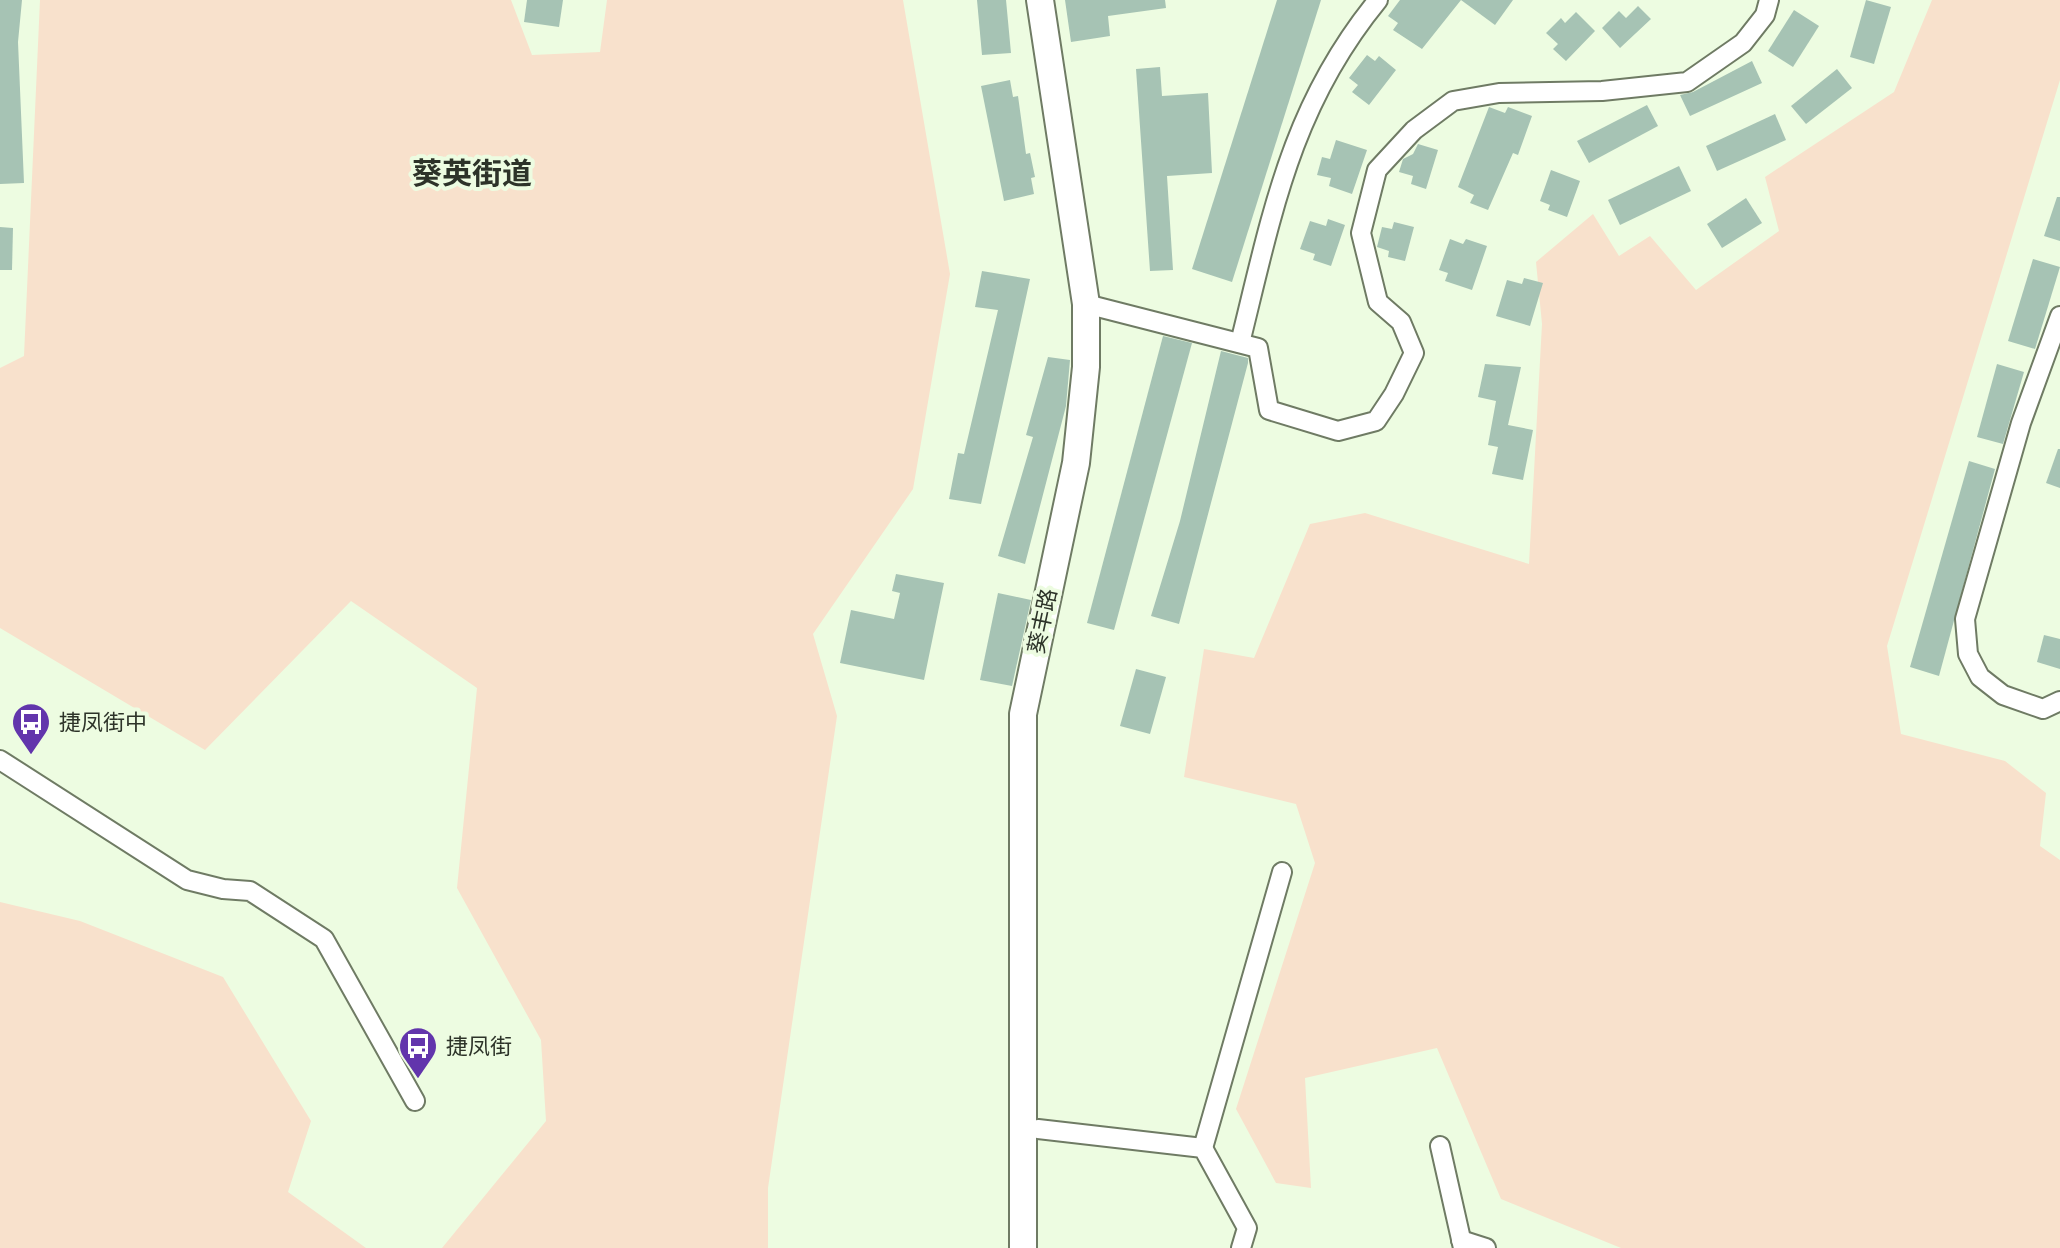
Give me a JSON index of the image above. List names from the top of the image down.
{
  "streets": {
    "main road": ["葵丰路"]
  },
  "districts": ["葵英街道"],
  "places": {
    "bus stop": ["捷凤街中", "捷凤街"]
  }
}
